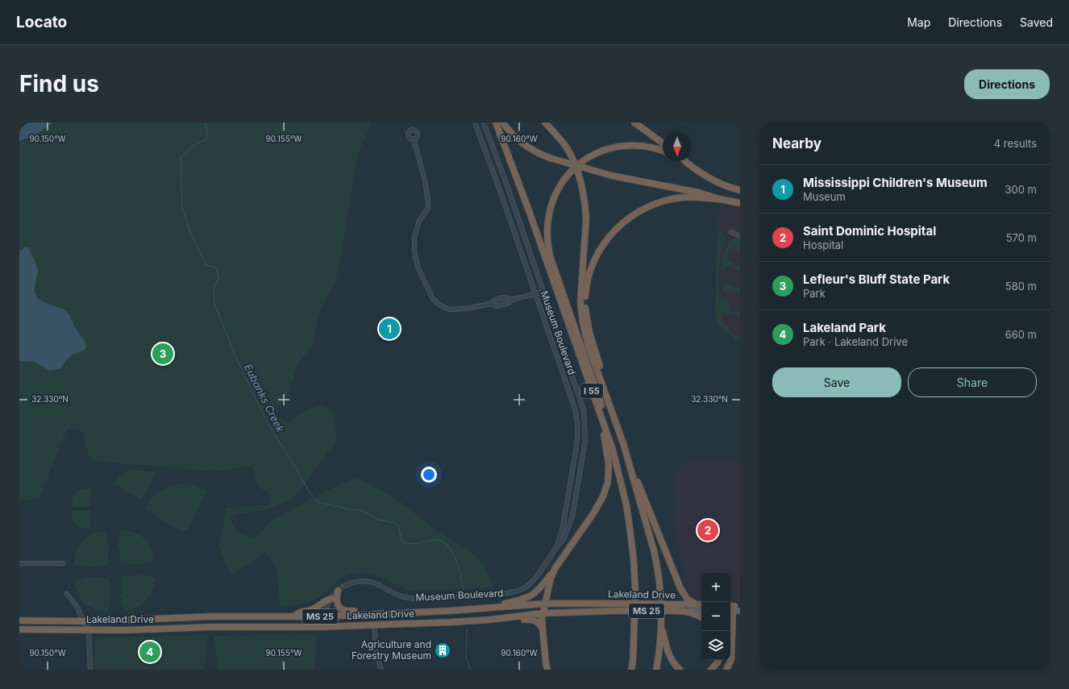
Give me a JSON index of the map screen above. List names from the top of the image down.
{
  "streets": {
    "highway": ["I 55", "Lakeland Drive", "MS 25"],
    "street": ["Museum Boulevard"]
  },
  "crossings": [
    ["Museum Boulevard", "Lakeland Drive"]
  ],
  "water": ["Eubanks Creek"],
  "places": {
    "building": ["Agriculture and Forestry Museum"]
  },
  "north": "bottom",
  "page": {
    "header": "Locato",
    "nav": ["Map", "Directions", "Saved"],
    "buttons": [
      "Directions",
      ["Save", "Share"]
    ],
    "title": "Find us",
    "heading": ["Nearby", "4 results"],
    "list": [
      {
        "mark": "1",
        "name": "Mississippi Children's Museum",
        "note": "Museum",
        "value": "300 m"
      },
      {
        "mark": "2",
        "name": "Saint Dominic Hospital",
        "note": "Hospital",
        "value": "570 m"
      },
      {
        "mark": "3",
        "name": "Lefleur's Bluff State Park",
        "note": "Park",
        "value": "580 m"
      },
      {
        "mark": "4",
        "name": "Lakeland Park",
        "note": "Park · Lakeland Drive",
        "value": "660 m"
      }
    ],
    "pins": [
      "1",
      "3",
      "2",
      "4"
    ],
    "map_buttons": ["+", "−"]
  },
  "coordinates": [
    "90.150°W",
    "90.155°W",
    "90.160°W",
    "32.330°N"
  ]
}
